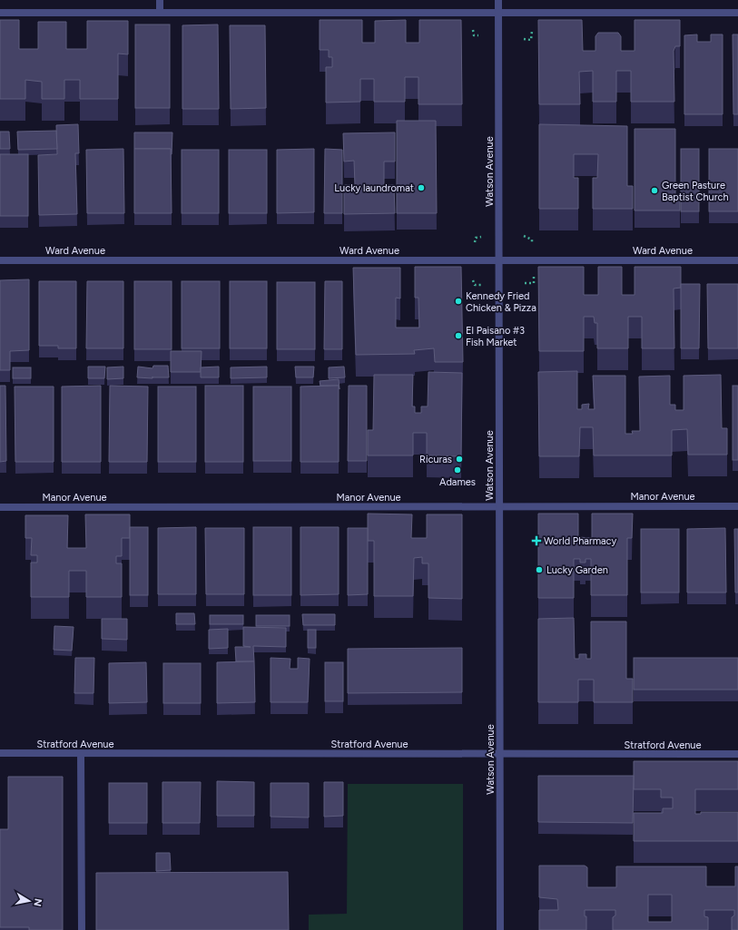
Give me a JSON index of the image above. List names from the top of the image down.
{
  "streets": {
    "street": [
      "Watson Avenue",
      "Ward Avenue",
      "Manor Avenue",
      "Stratford Avenue"
    ]
  },
  "crossings": [
    ["Watson Avenue", "Ward Avenue"],
    ["Watson Avenue", "Manor Avenue"],
    ["Watson Avenue", "Stratford Avenue"]
  ],
  "places": {
    "other": [
      "Lucky laundromat",
      "Green Pasture Baptist Church",
      "Kennedy Fried Chicken & Pizza",
      "El Paisano #3 Fish Market",
      "Ricuras",
      "Adames",
      "Lucky Garden"
    ],
    "health": ["World Pharmacy"]
  },
  "north": "right"
}
